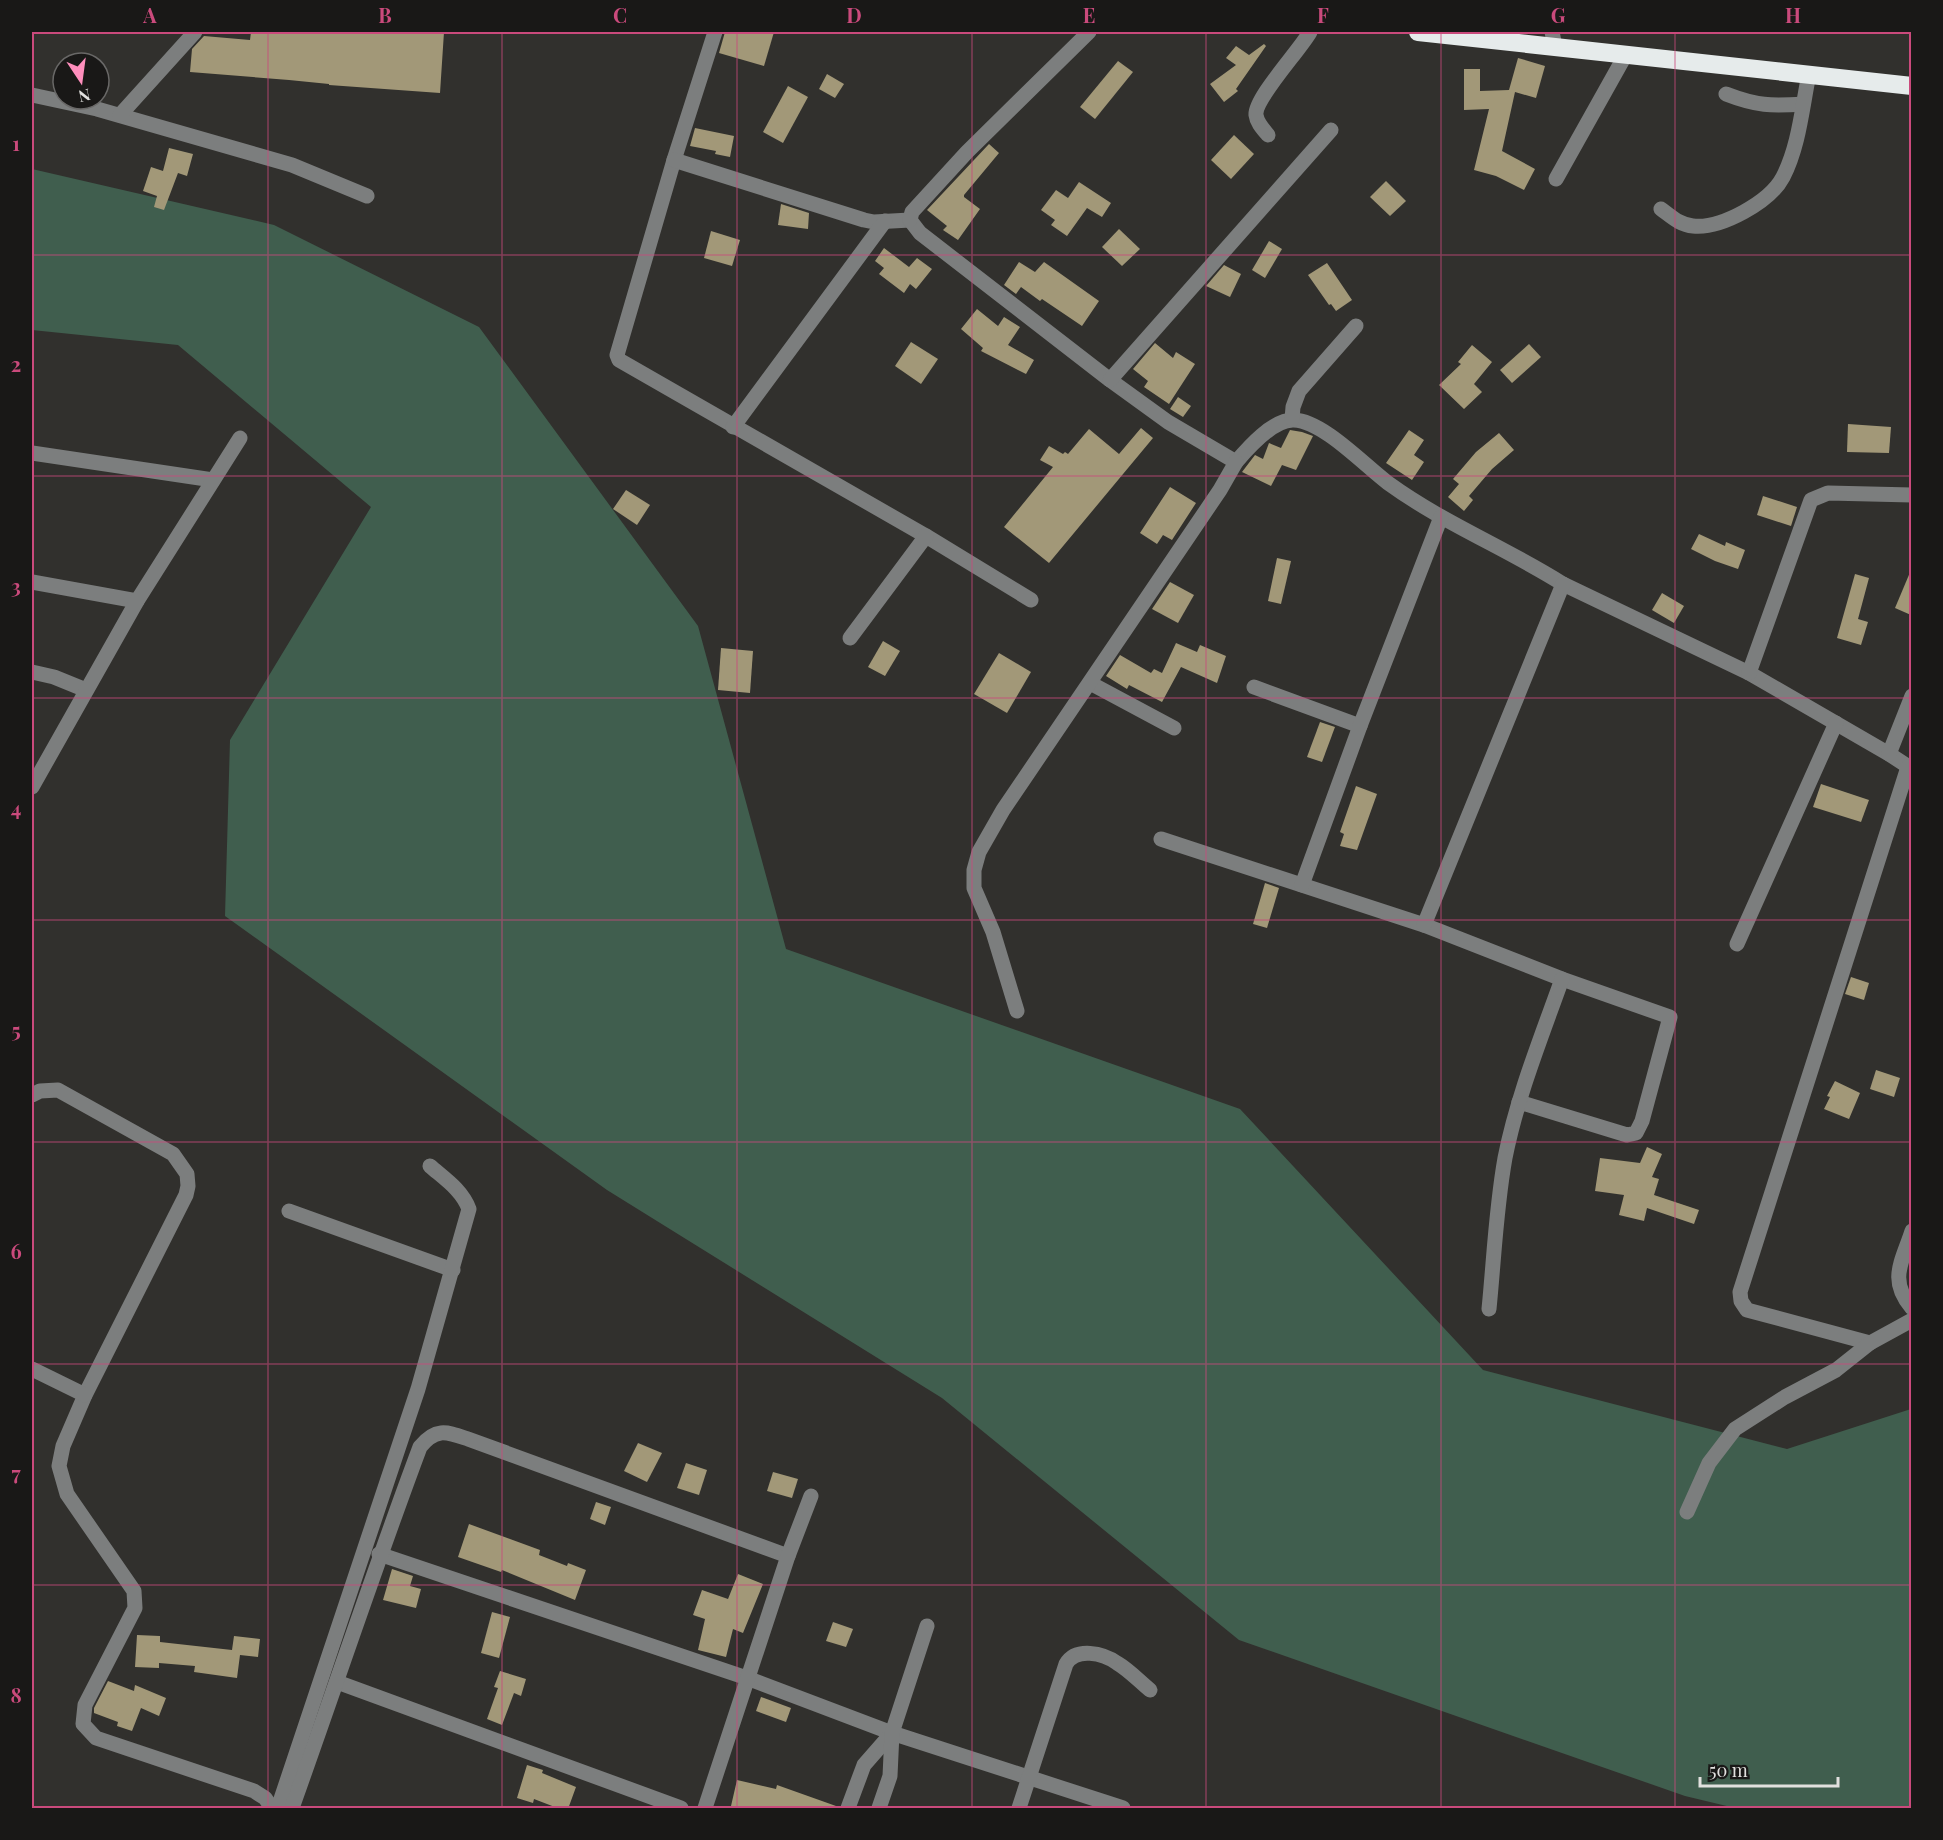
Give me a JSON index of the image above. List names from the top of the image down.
{
  "scale_bar": "50 m",
  "north": "bottom",
  "grid": {
    "columns": [
      "A",
      "B",
      "C",
      "D",
      "E",
      "F",
      "G",
      "H"
    ],
    "rows": [
      "1",
      "2",
      "3",
      "4",
      "5",
      "6",
      "7",
      "8"
    ]
  }
}
